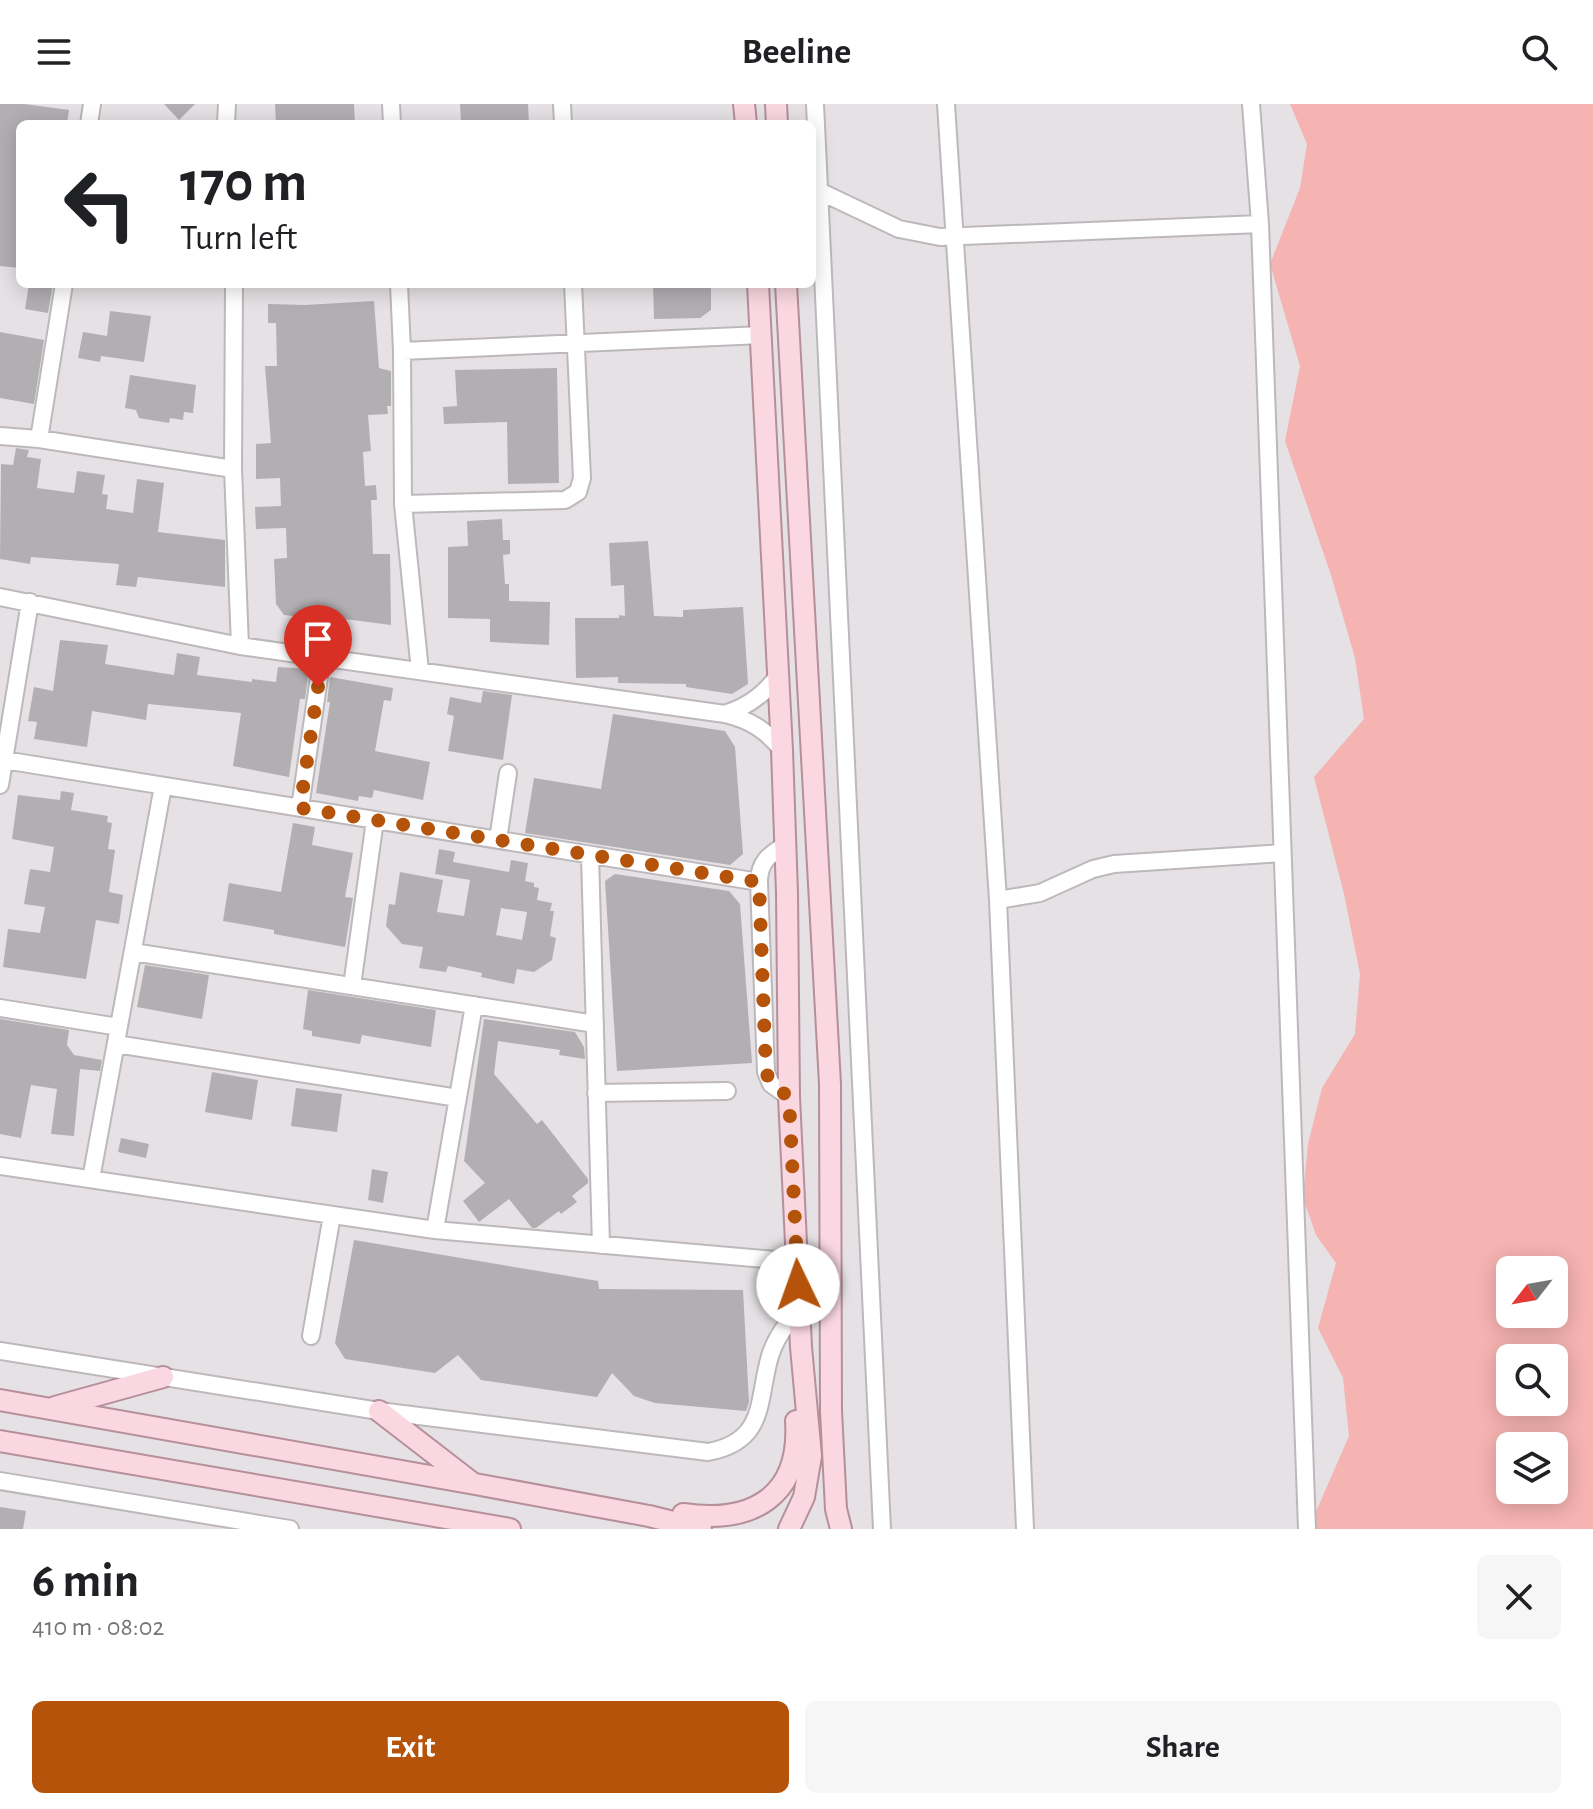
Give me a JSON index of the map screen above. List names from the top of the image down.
{
  "north": "bottom left",
  "page": {
    "header": "Beeline",
    "turn": ["170 m", "Turn left"],
    "heading": ["6 min", "410 m · 08:02"],
    "buttons": ["Exit", "Share"]
  }
}
